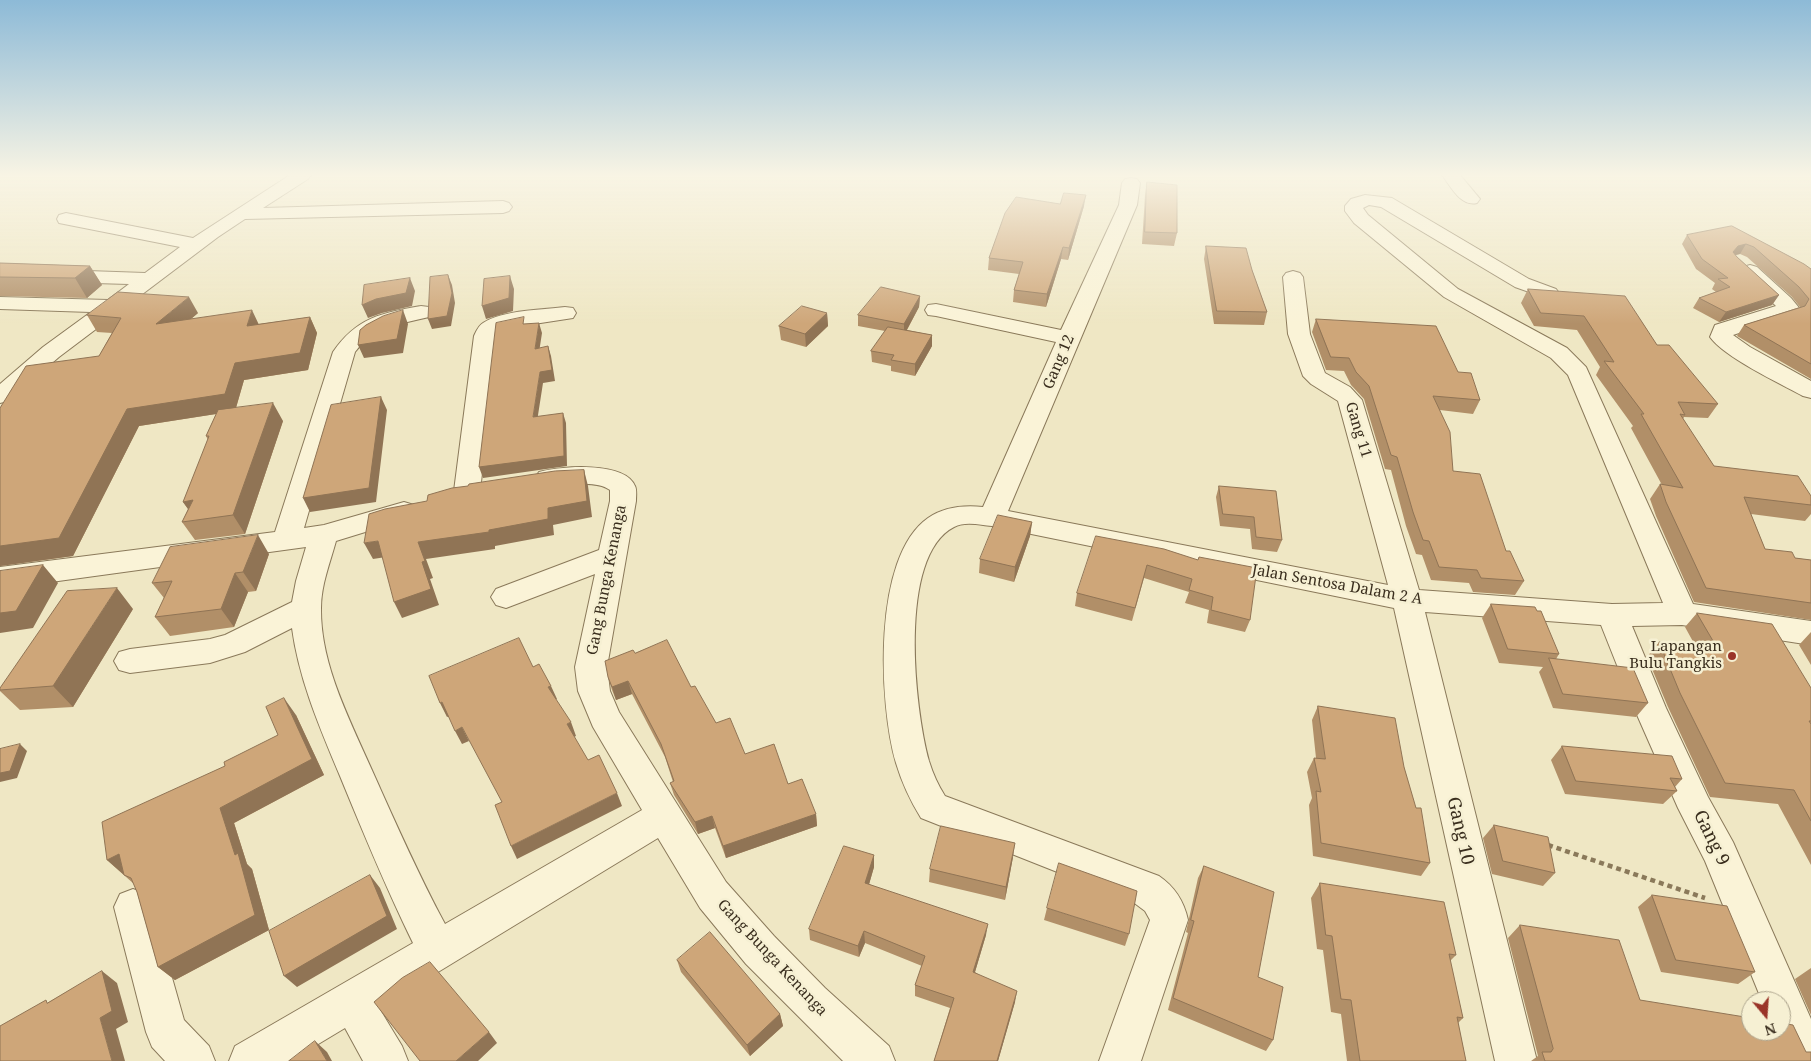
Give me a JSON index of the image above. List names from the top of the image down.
{
  "streets": {
    "street": [
      "Gang 12",
      "Gang 11",
      "Gang Bunga Kenanga",
      "Jalan Sentosa Dalam 2 A",
      "Gang 10",
      "Gang 9"
    ]
  },
  "crossings": [
    ["Gang 12", "Jalan Sentosa Dalam 2 A"],
    ["Gang 11", "Jalan Sentosa Dalam 2 A"],
    ["Gang 11", "Gang 10"],
    ["Jalan Sentosa Dalam 2 A", "Gang 10"],
    ["Jalan Sentosa Dalam 2 A", "Gang 9"]
  ],
  "places": ["Lapangan Bulu Tangkis"],
  "north": "bottom"
}
